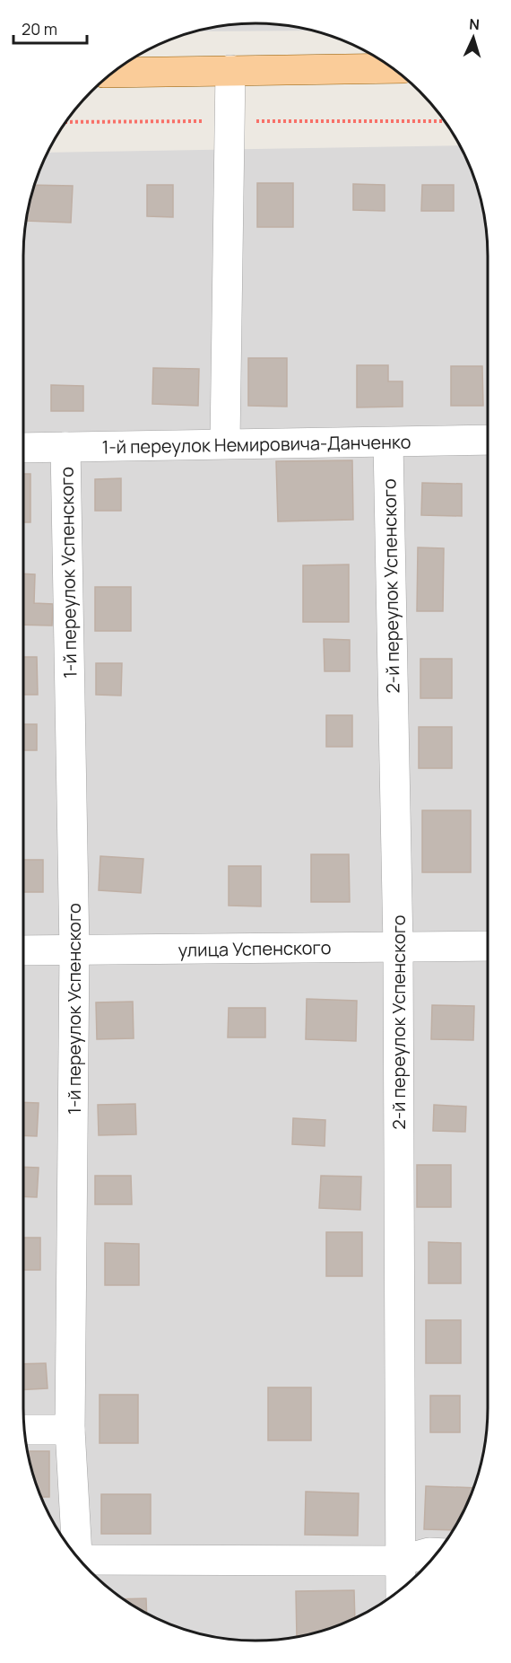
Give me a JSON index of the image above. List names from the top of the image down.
{
  "streets": {
    "street": [
      "1-й переулок Немировича-Данченко",
      "1-й переулок Успенского",
      "2-й переулок Успенского",
      "улица Успенского"
    ]
  },
  "crossings": [
    ["1-й переулок Немировича-Данченко", "1-й переулок Успенского"],
    ["1-й переулок Немировича-Данченко", "2-й переулок Успенского"],
    ["1-й переулок Успенского", "улица Успенского"],
    ["2-й переулок Успенского", "улица Успенского"]
  ],
  "scale_bar": "20 m",
  "north": "top"
}
